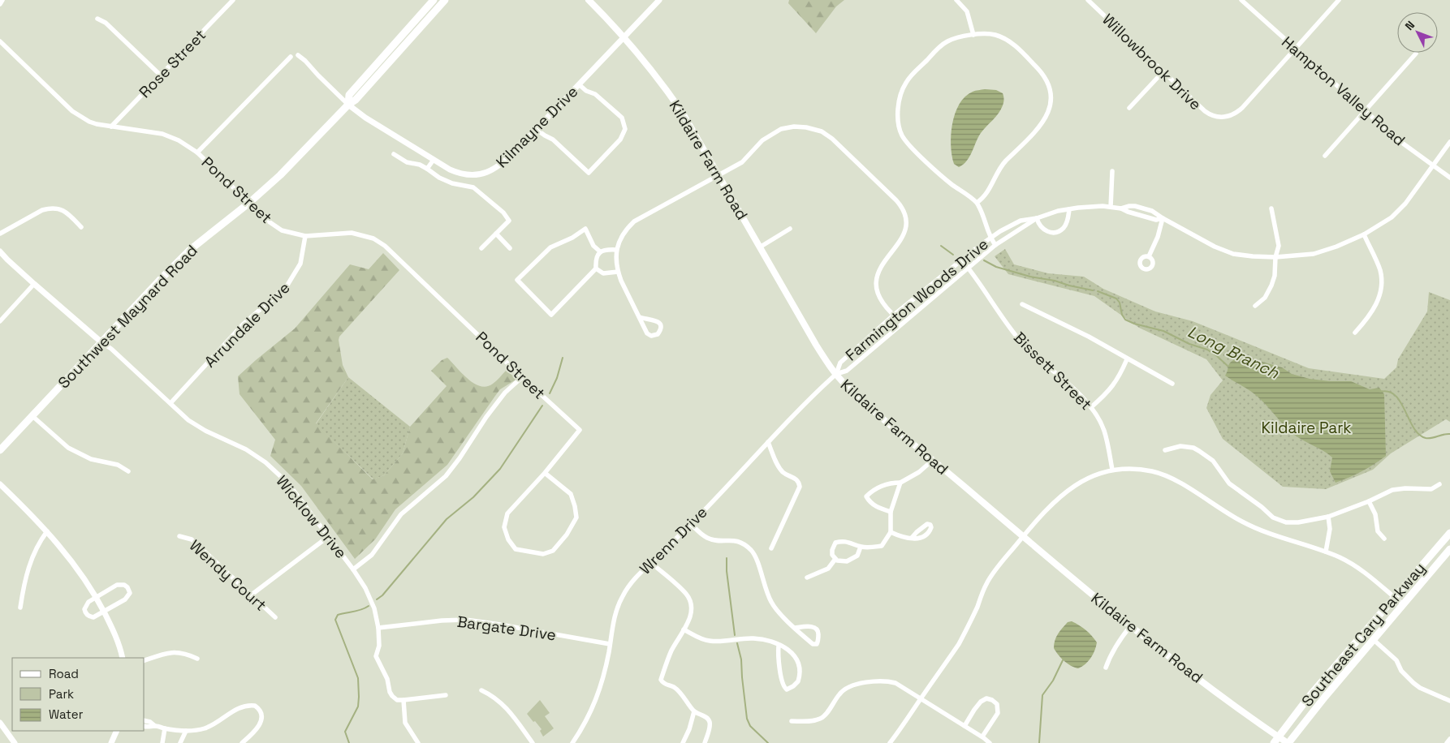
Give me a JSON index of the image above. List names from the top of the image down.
{
  "streets": {
    "main road": ["Kildaire Farm Road", "Southwest Maynard Road", "Southeast Cary Parkway"],
    "street": [
      "Willowbrook Drive",
      "Rose Street",
      "Hampton Valley Road",
      "Kilmayne Drive",
      "Pond Street",
      "Farmington Woods Drive",
      "Arrundale Drive",
      "Bissett Street",
      "Wicklow Drive",
      "Wrenn Drive",
      "Wendy Court",
      "Bargate Drive"
    ]
  },
  "crossings": [
    ["Willowbrook Drive", "Hampton Valley Road"],
    ["Rose Street", "Pond Street"],
    ["Hampton Valley Road", "Farmington Woods Drive"],
    ["Kilmayne Drive", "Kildaire Farm Road"],
    ["Kilmayne Drive", "Southwest Maynard Road"],
    ["Kildaire Farm Road", "Farmington Woods Drive"],
    ["Kildaire Farm Road", "Wrenn Drive"],
    ["Kildaire Farm Road", "Southeast Cary Parkway"],
    ["Pond Street", "Southwest Maynard Road"],
    ["Pond Street", "Arrundale Drive"],
    ["Farmington Woods Drive", "Bissett Street"],
    ["Farmington Woods Drive", "Wrenn Drive"],
    ["Southwest Maynard Road", "Wicklow Drive"],
    ["Arrundale Drive", "Wicklow Drive"],
    ["Wicklow Drive", "Bargate Drive"],
    ["Wrenn Drive", "Bargate Drive"]
  ],
  "water": ["Long Branch"],
  "parks": ["Kildaire Park"],
  "legend": ["Road", "Park", "Water"],
  "north": "top left"
}
